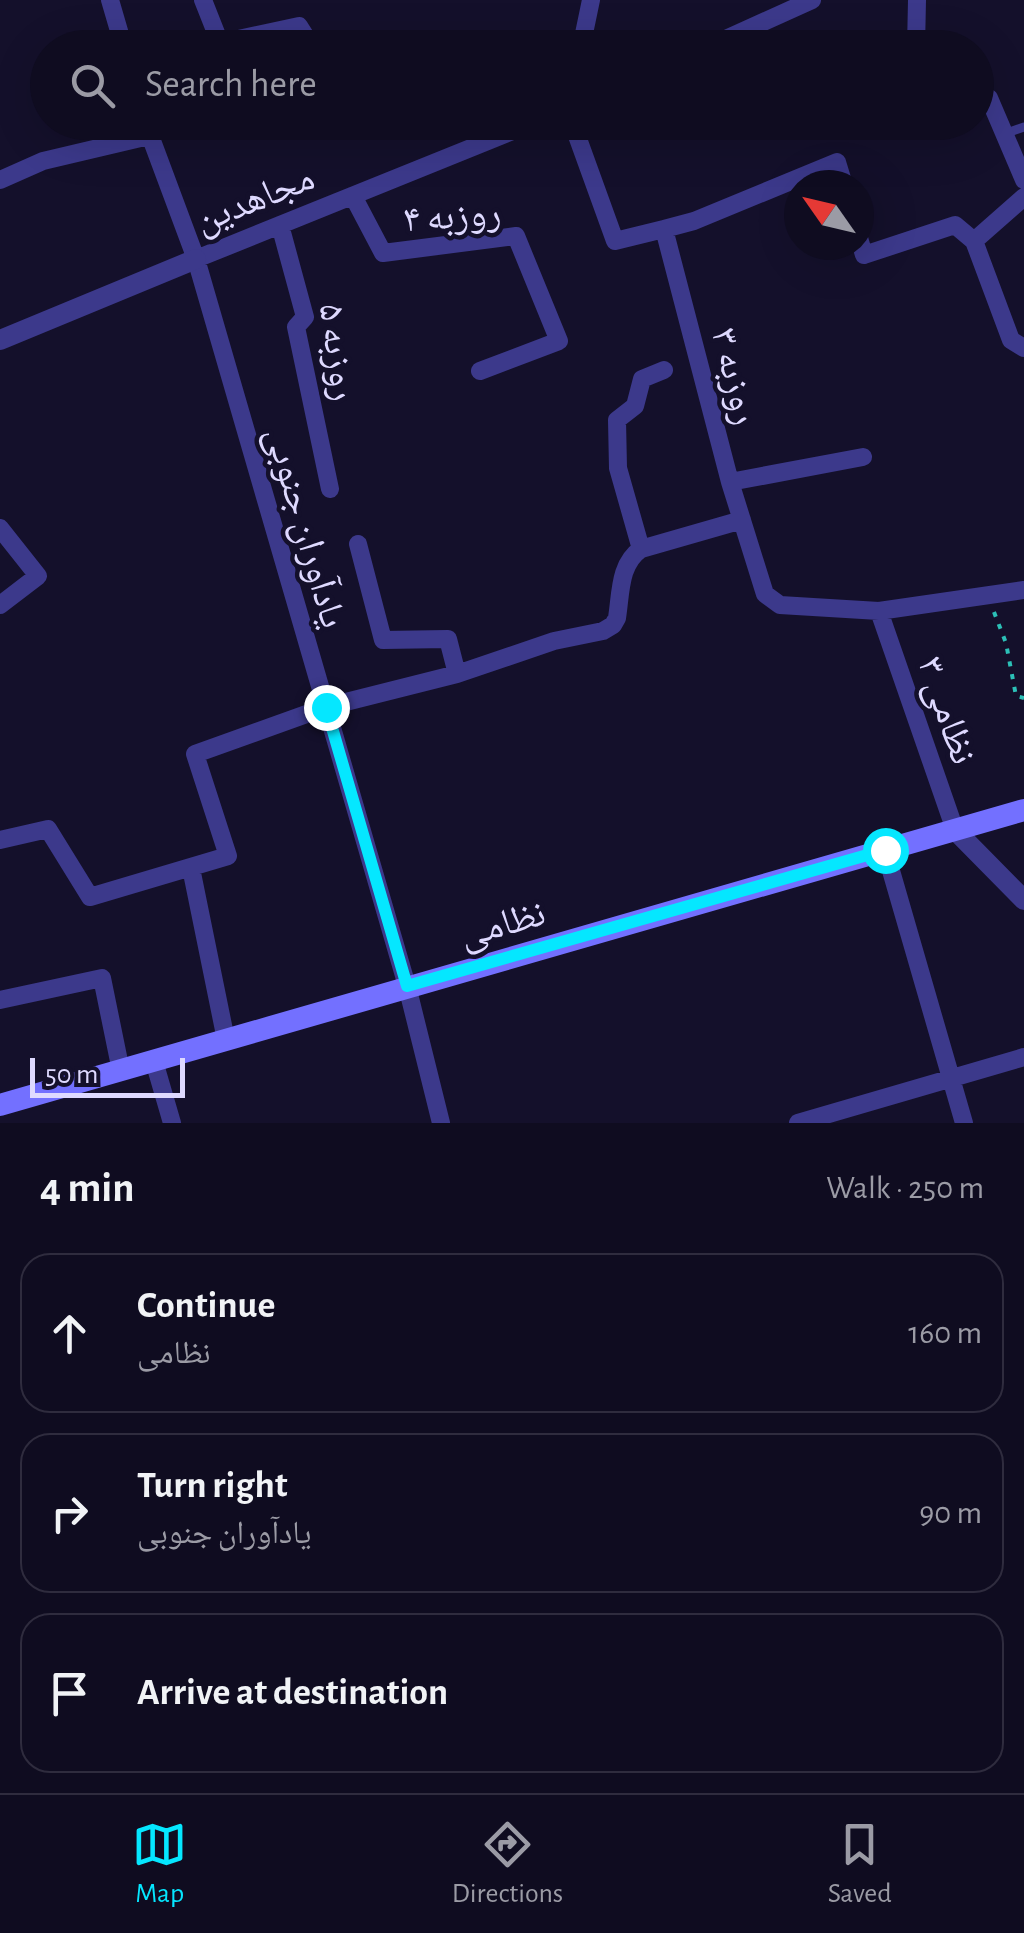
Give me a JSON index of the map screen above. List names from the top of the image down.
{
  "streets": {
    "main road": ["نظامی"],
    "street": [
      "مجاهدین",
      "روزبه ۴",
      "روزبه ۵",
      "روزبه ۳",
      "یادآوران جنوبی",
      "۳ نظامی"
    ]
  },
  "crossings": [
    ["مجاهدین", "روزبه ۴"],
    ["مجاهدین", "روزبه ۵"],
    ["مجاهدین", "یادآوران جنوبی"],
    ["روزبه ۳", "۳ نظامی"],
    ["یادآوران جنوبی", "نظامی"],
    ["۳ نظامی", "نظامی"]
  ],
  "scale_bar": "50 m",
  "north": "top left",
  "page": {
    "search": "Search here",
    "scale": "50 m",
    "heading": ["4 min", "Walk · 250 m"],
    "list": [
      ["Continue", "نظامی", "160 m"],
      ["Turn right", "یادآوران جنوبی", "90 m"],
      "Arrive at destination"
    ],
    "nav": ["Map", "Directions", "Saved"]
  }
}
